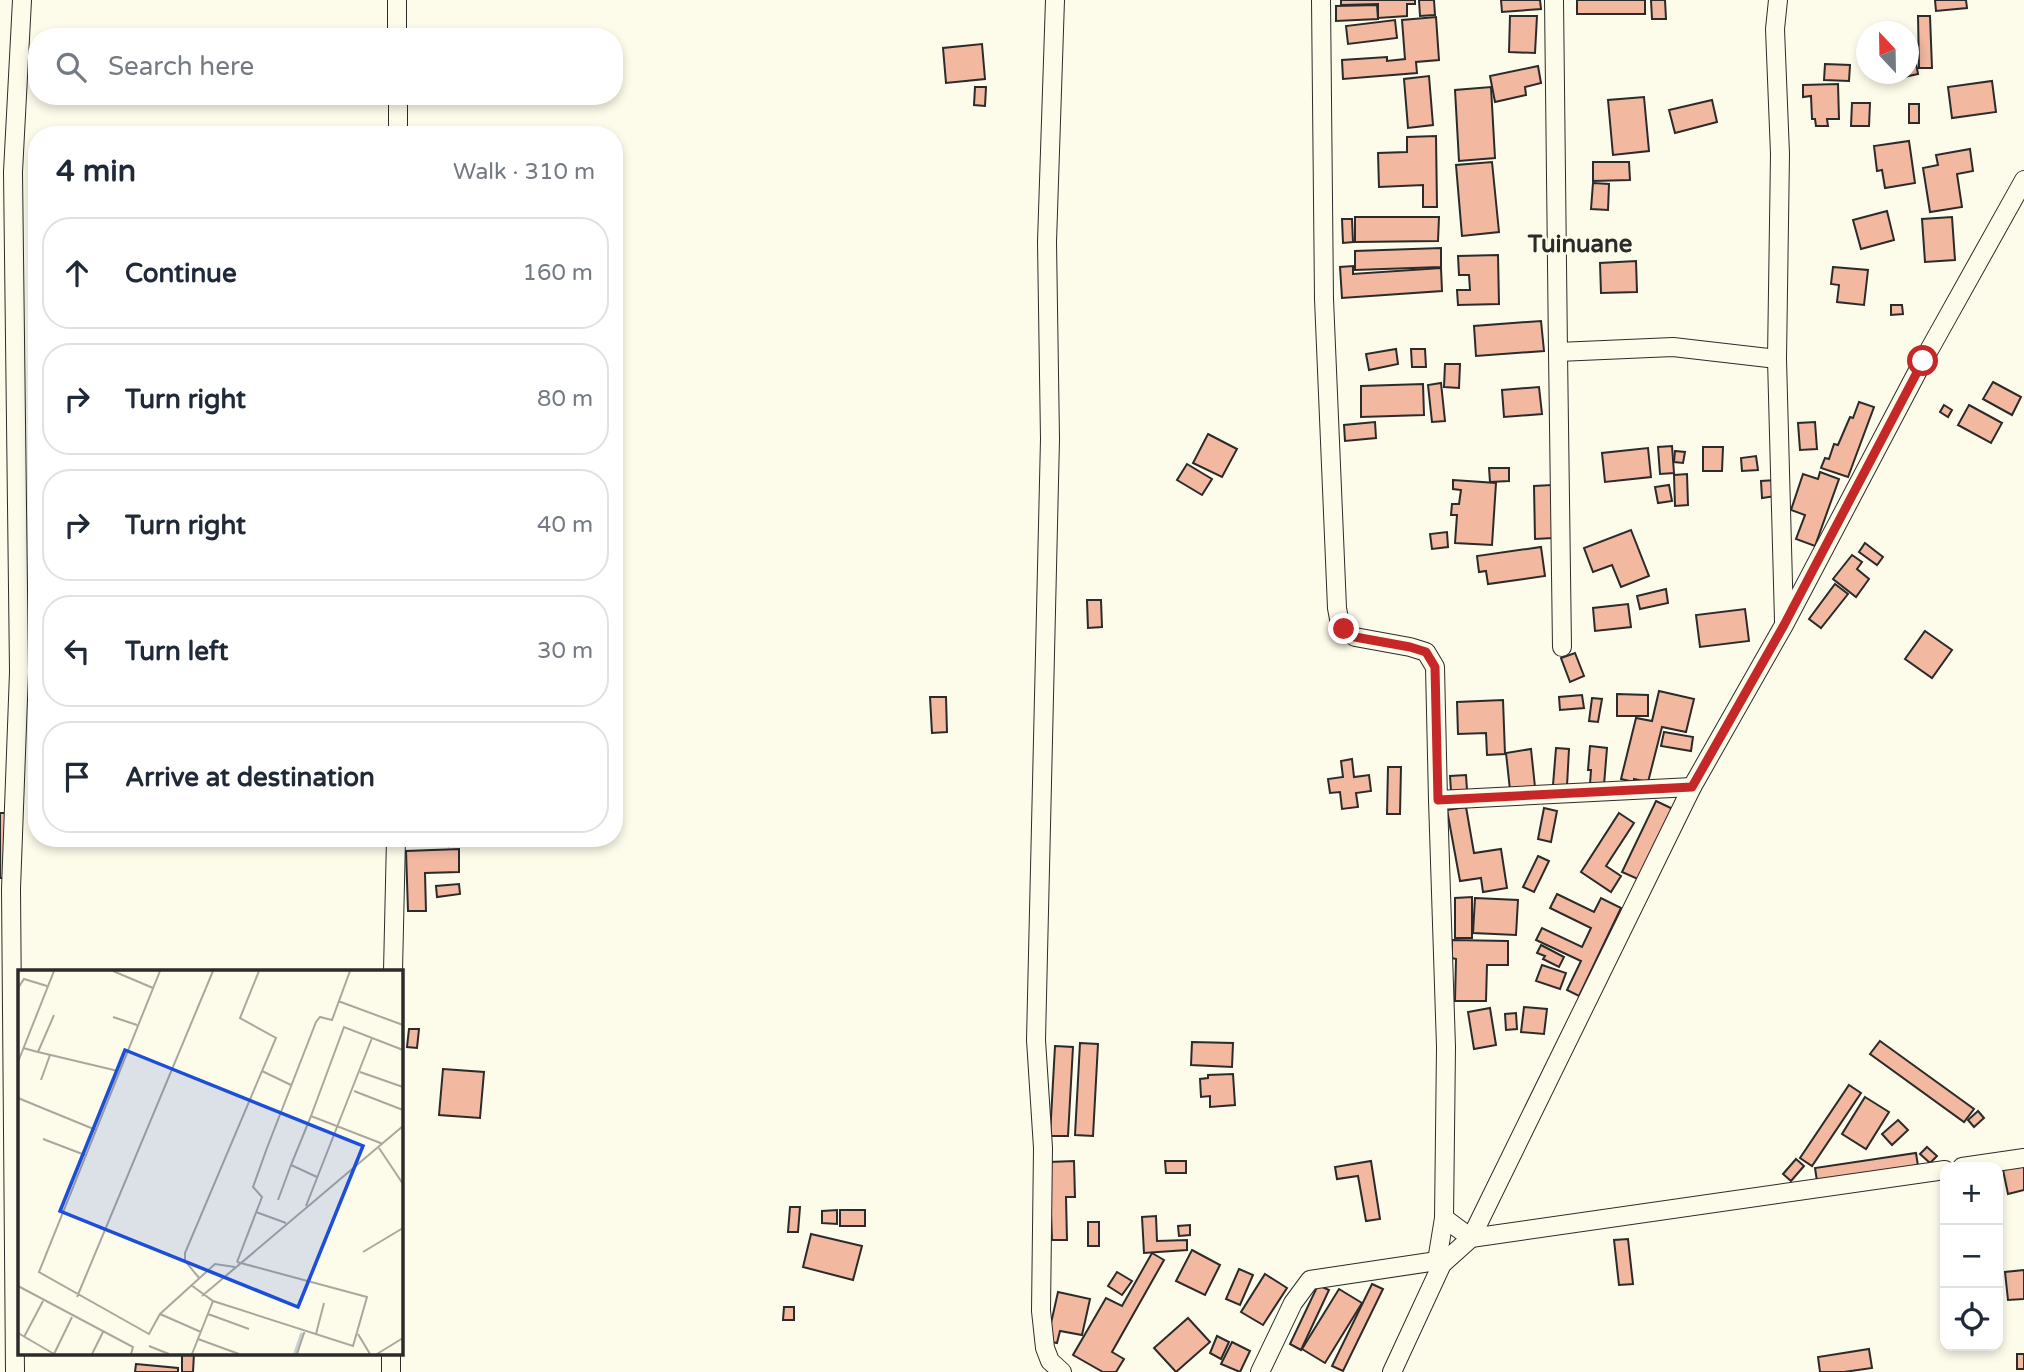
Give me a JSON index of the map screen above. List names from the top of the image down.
{
  "districts": ["Tuinuane"],
  "north": "top",
  "page": {
    "search": "Search here",
    "heading": ["4 min", "Walk · 310 m"],
    "list": [
      ["Continue", "160 m"],
      ["Turn right", "80 m"],
      ["Turn right", "40 m"],
      ["Turn left", "30 m"],
      "Arrive at destination"
    ],
    "map_buttons": ["+", "−"]
  }
}
